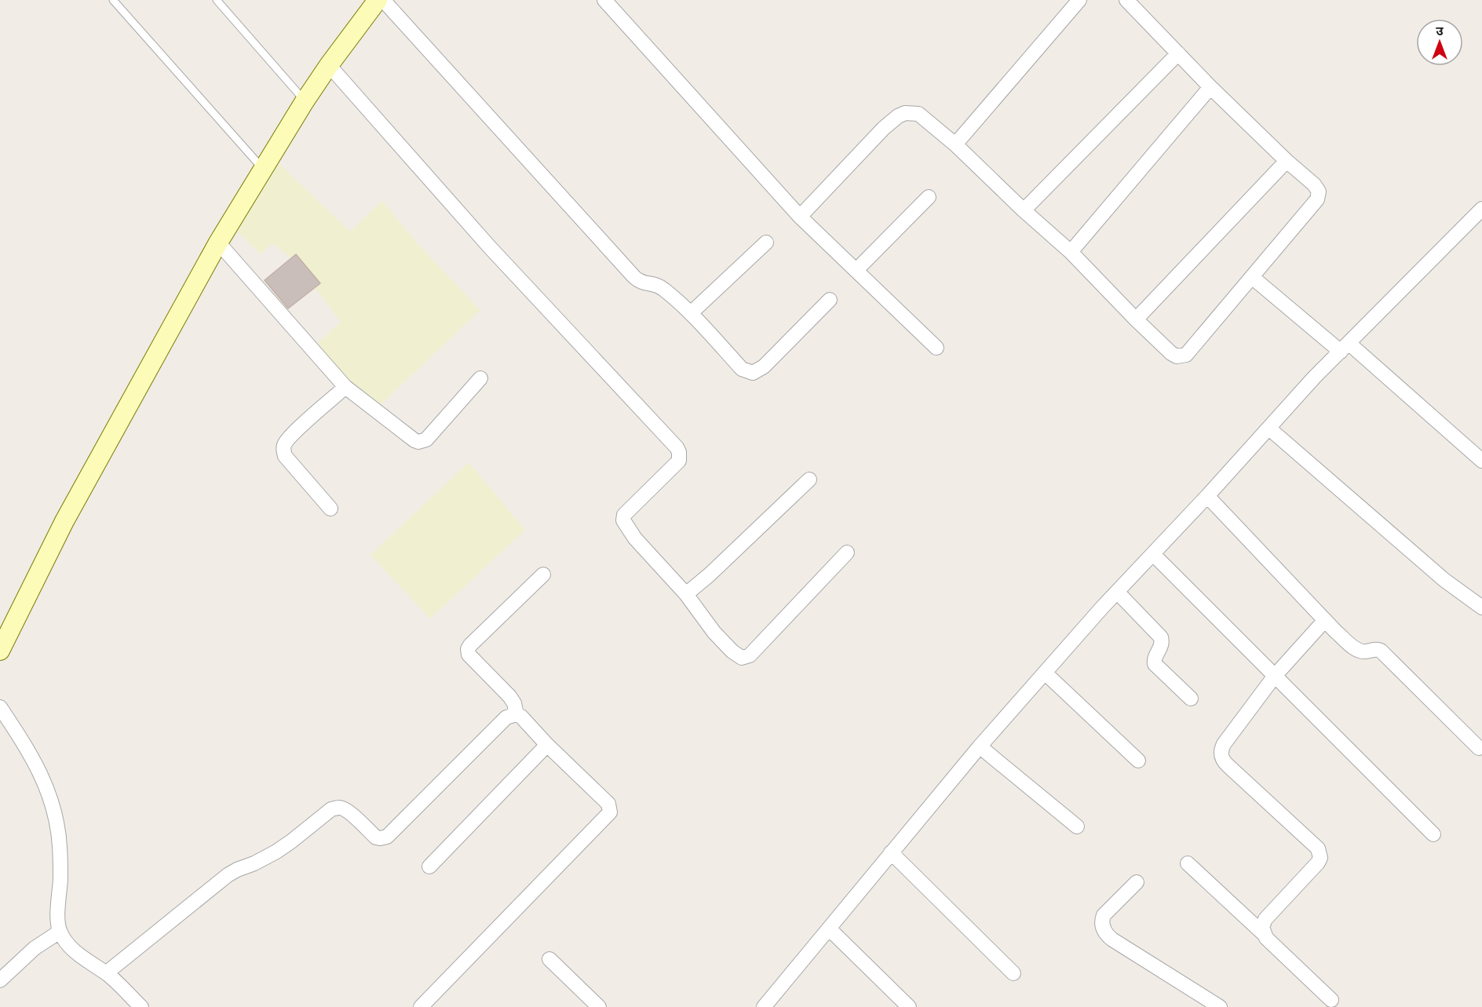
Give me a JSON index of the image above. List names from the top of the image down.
{
  "north": "top"
}
